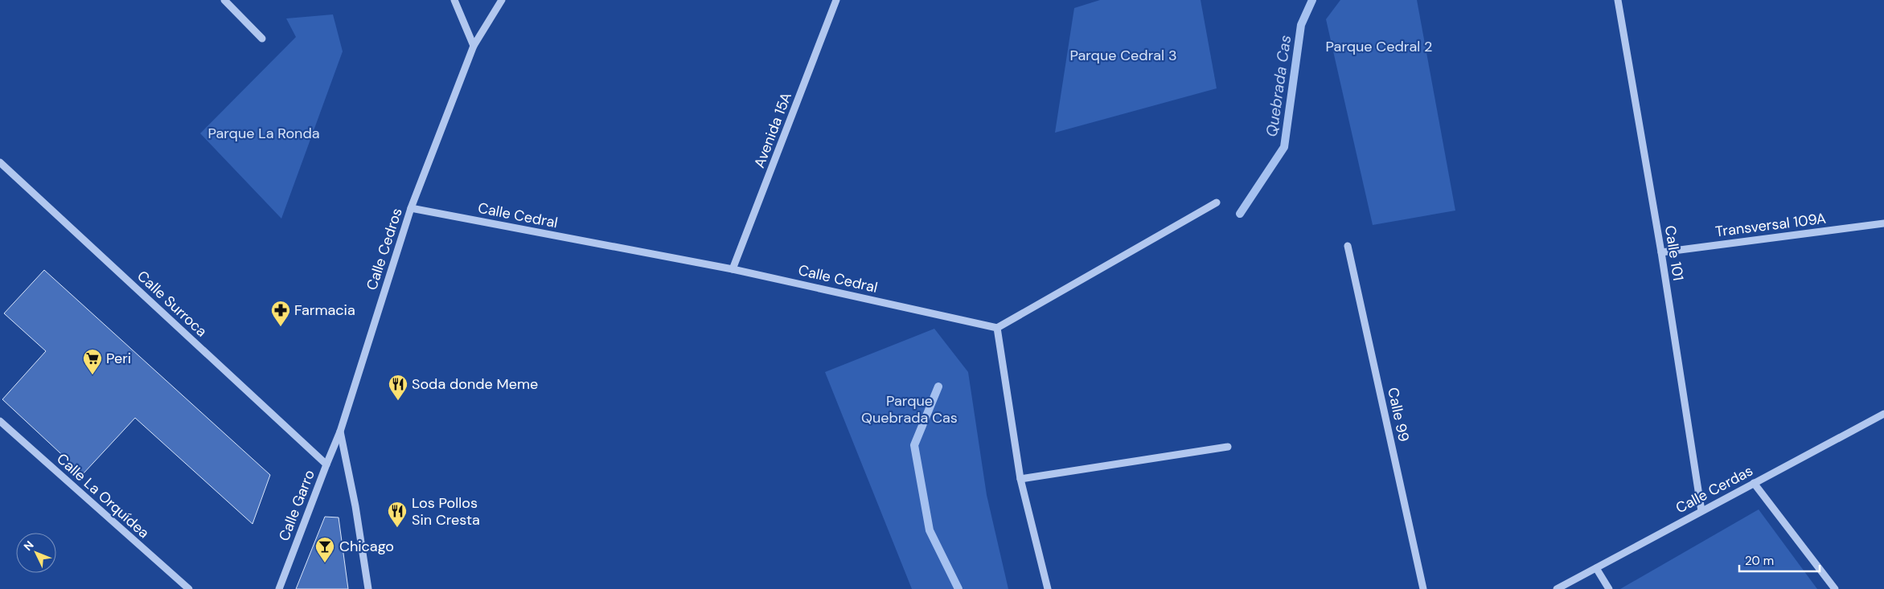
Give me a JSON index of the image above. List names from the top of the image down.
{
  "streets": {
    "street": [
      "Avenida 15A",
      "Calle Cedral",
      "Transversal 109A",
      "Calle Cedros",
      "Calle 101",
      "Calle Surroca",
      "Calle 99",
      "Calle Cerdas",
      "Calle La Orquídea",
      "Calle Garro"
    ]
  },
  "crossings": [
    ["Avenida 15A", "Calle Cedral"],
    ["Calle Cedral", "Calle Cedros"],
    ["Transversal 109A", "Calle 101"],
    ["Calle Cedros", "Calle Garro"],
    ["Calle 101", "Calle Cerdas"],
    ["Calle Surroca", "Calle Garro"]
  ],
  "water": ["Quebrada Cas"],
  "parks": [
    "Parque Cedral 2",
    "Parque Cedral 3",
    "Parque La Ronda",
    "Parque Quebrada Cas"
  ],
  "places": {
    "pharmacy": ["Farmacia"],
    "supermarket": ["Peri"],
    "restaurant": ["Soda donde Meme", "Los Pollos Sin Cresta"],
    "bar": ["Chicago"]
  },
  "scale_bar": "20 m",
  "north": "top left"
}
